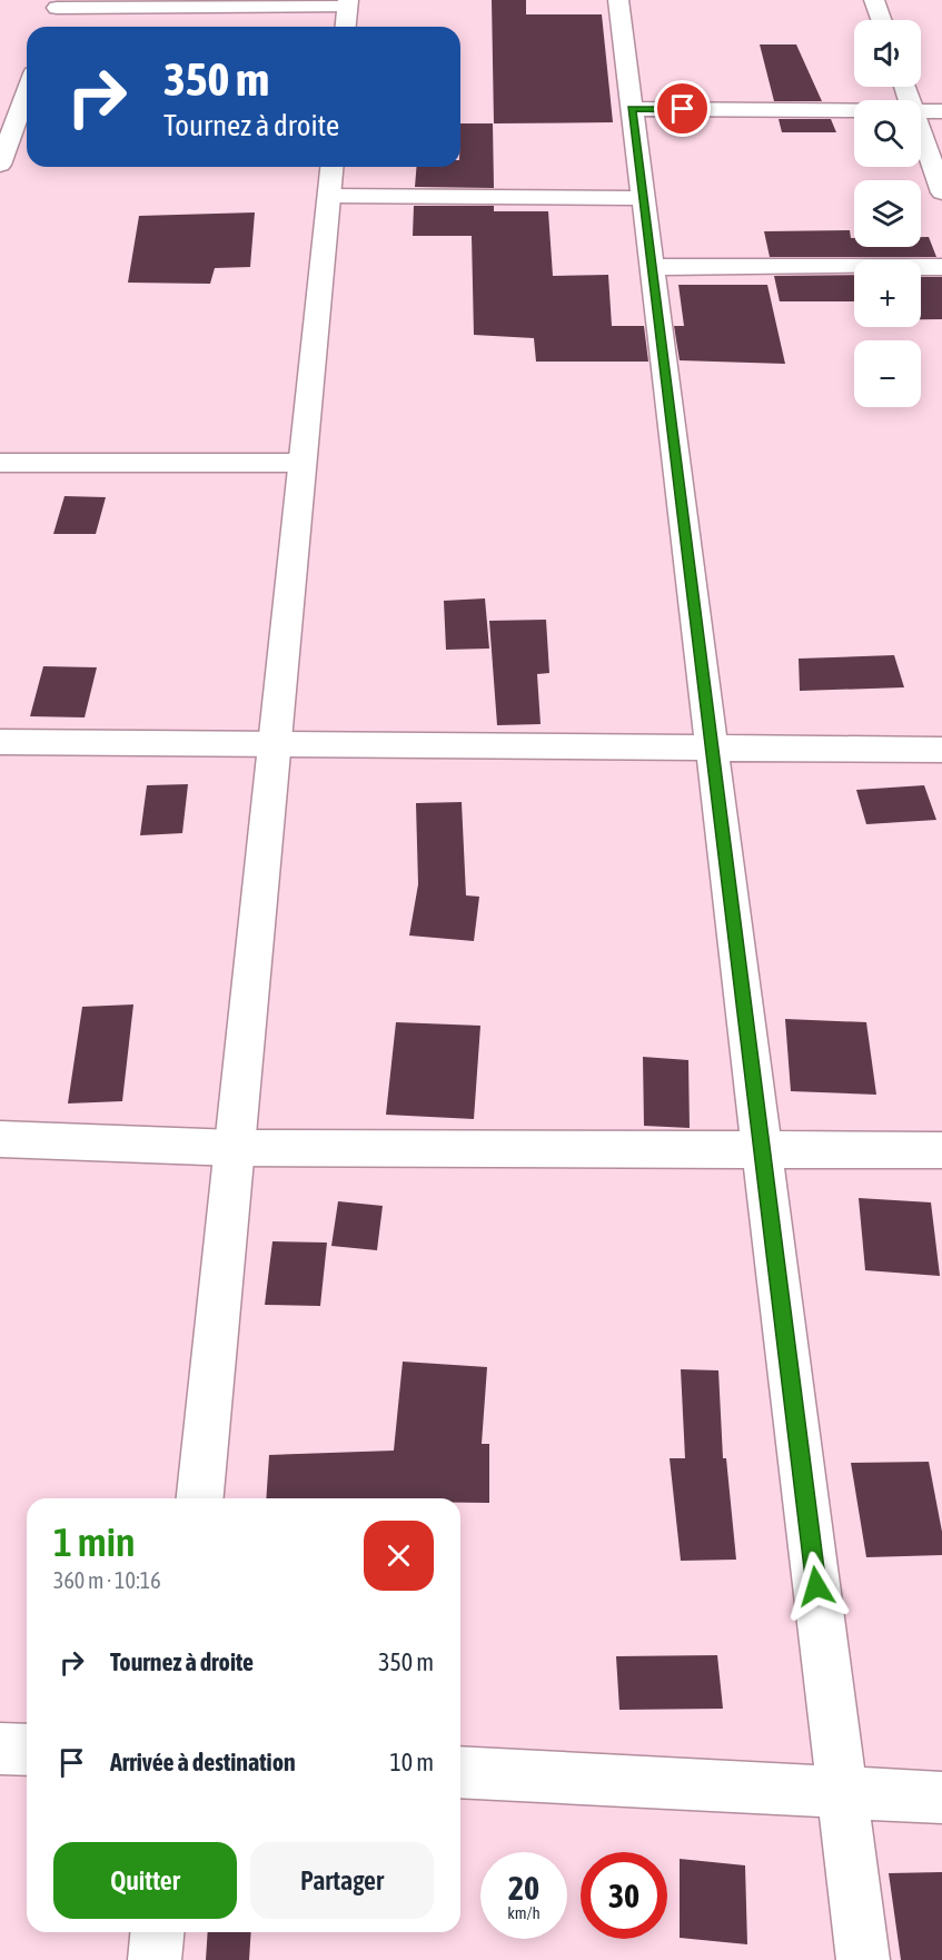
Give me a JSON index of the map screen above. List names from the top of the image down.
{
  "page": {
    "map_buttons": ["+", "−"],
    "turn": ["350 m", "Tournez à droite"],
    "heading": ["1 min", "360 m · 10:16"],
    "list": [
      {
        "name": "Tournez à droite",
        "value": "350 m"
      },
      {
        "name": "Arrivée à destination",
        "value": "10 m"
      }
    ],
    "buttons": ["Quitter", "Partager"],
    "speed": "20 km/h",
    "limit": "30"
  }
}
